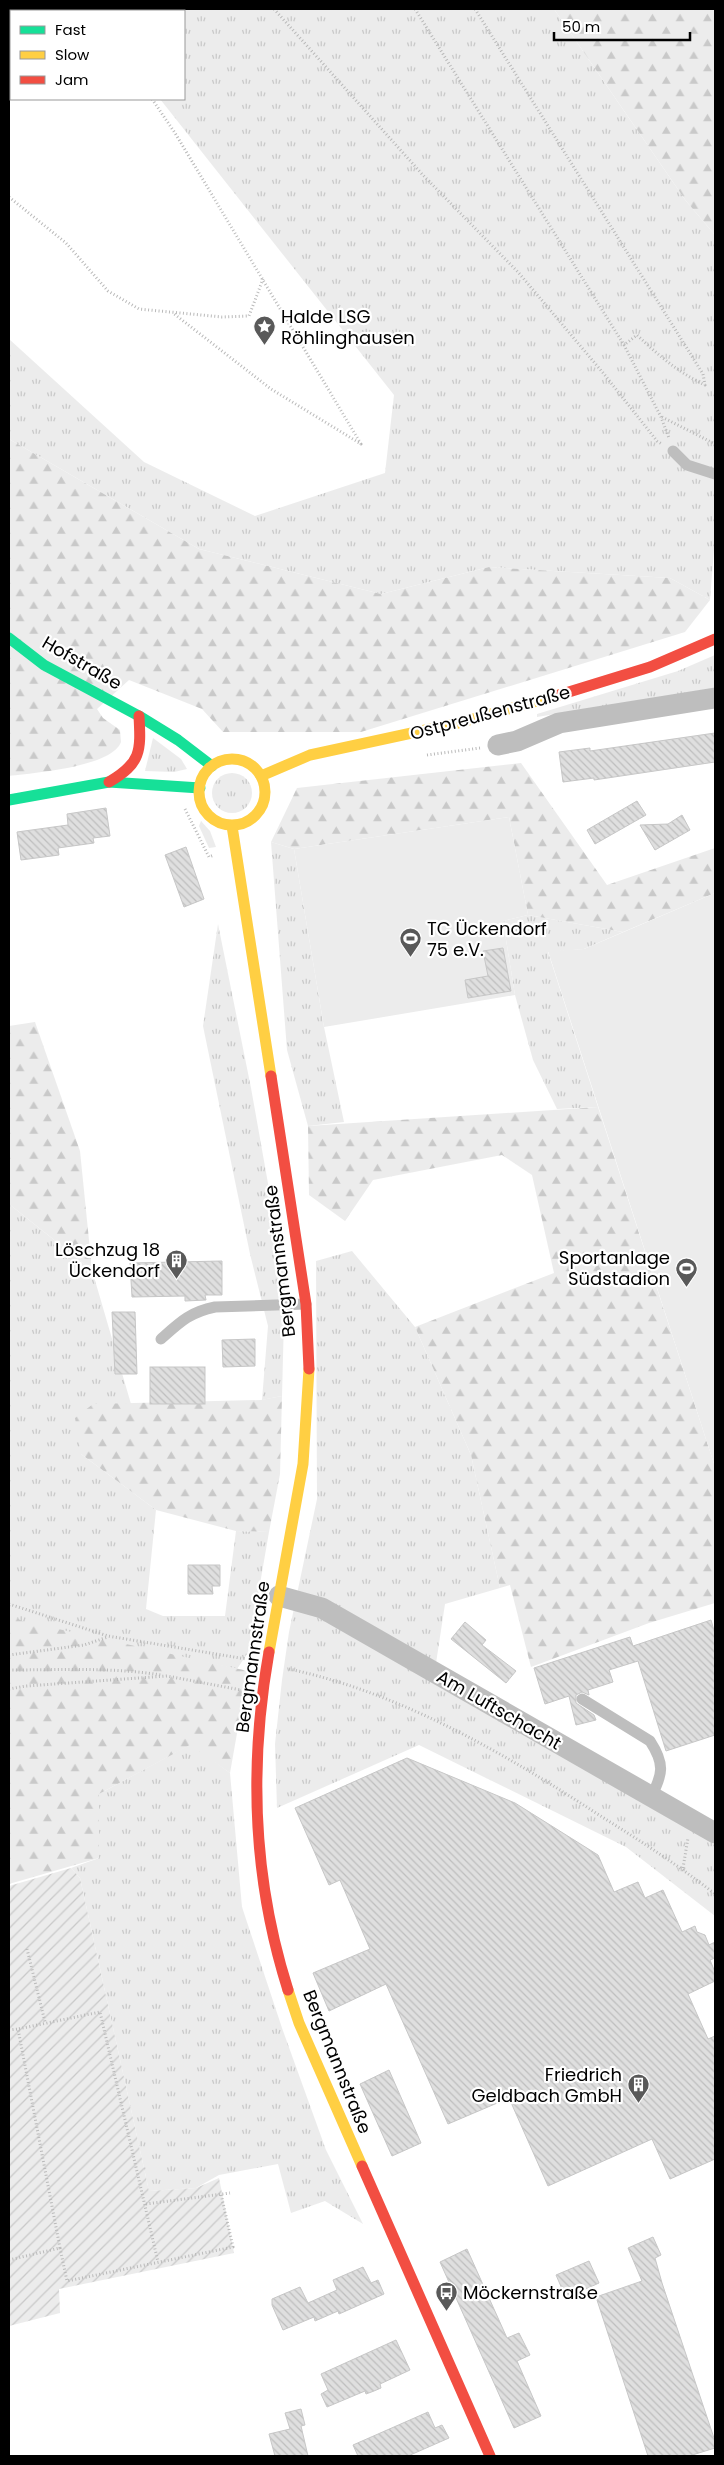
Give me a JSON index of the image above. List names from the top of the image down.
{
  "streets": {
    "street": [
      "Hofstraße",
      "Ostpreußenstraße",
      "Bergmannstraße",
      "Am Luftschacht"
    ]
  },
  "crossings": [
    ["Hofstraße", "Ostpreußenstraße"],
    ["Hofstraße", "Bergmannstraße"],
    ["Ostpreußenstraße", "Bergmannstraße"],
    ["Bergmannstraße", "Am Luftschacht"]
  ],
  "places": {
    "place": ["Halde LSG Röhlinghausen"],
    "sports": ["TC Ückendorf 75 e.V.", "Sportanlage Südstadion"],
    "building": ["Löschzug 18 Ückendorf", "Friedrich Geldbach GmbH"],
    "bus stop": ["Möckernstraße"]
  },
  "legend": ["Fast", "Slow", "Jam"],
  "scale_bar": "50 m"
}
